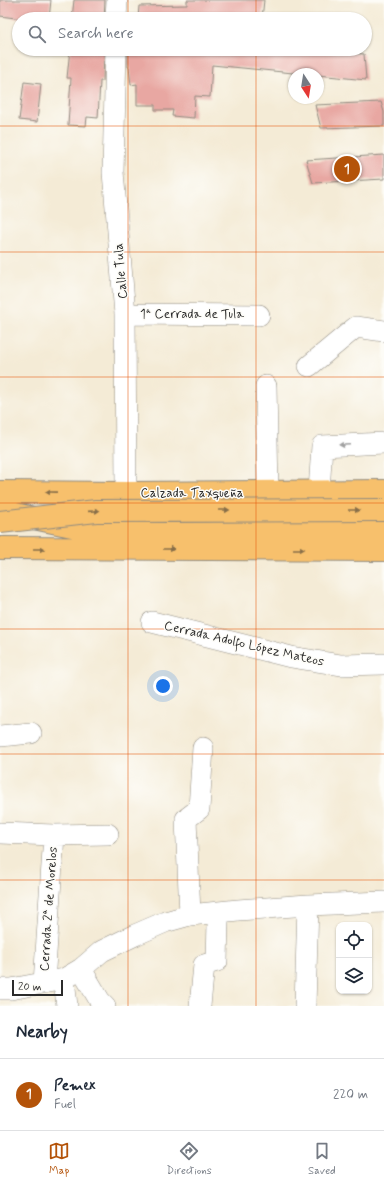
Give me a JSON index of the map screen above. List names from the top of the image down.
{
  "streets": {
    "main road": ["Calzada Taxqueña"],
    "street": [
      "Calle Tula",
      "1ª Cerrada de Tula",
      "Cerrada Adolfo López Mateos",
      "Cerrada 2ª de Morelos"
    ]
  },
  "crossings": [
    ["Calle Tula", "1ª Cerrada de Tula"],
    ["Calle Tula", "Calzada Taxqueña"]
  ],
  "scale_bar": "20 m",
  "north": "bottom",
  "page": {
    "search": "Search here",
    "pins": "1",
    "scale": "20 m",
    "heading": "Nearby",
    "list": [
      {
        "mark": "1",
        "name": "Pemex",
        "note": "Fuel",
        "value": "220 m"
      }
    ],
    "nav": ["Map", "Directions", "Saved"]
  }
}
